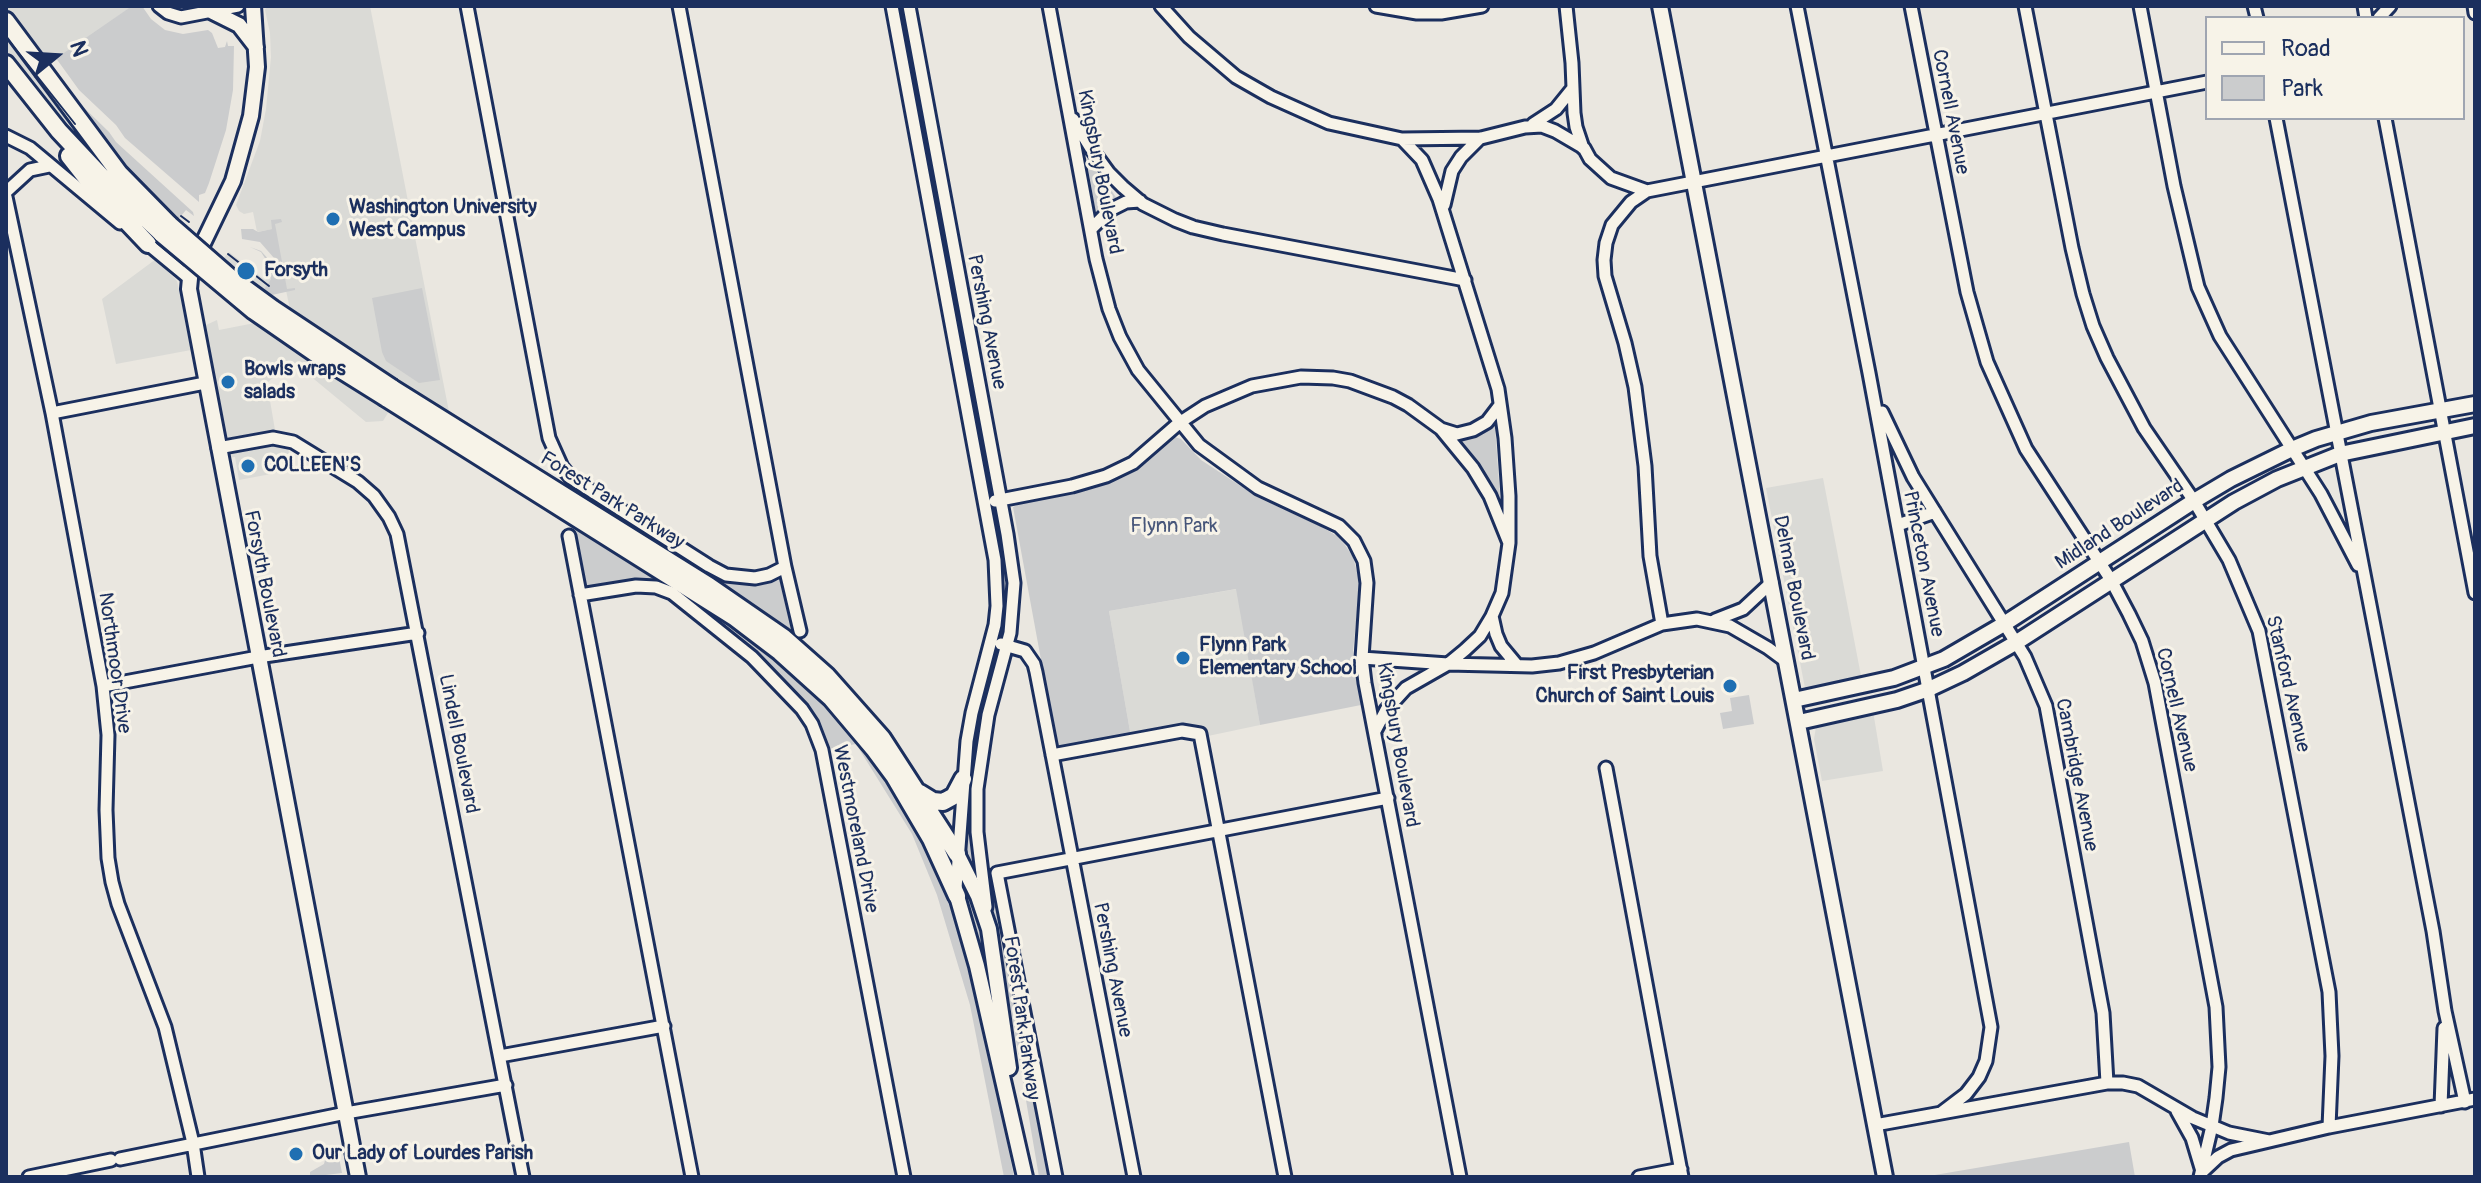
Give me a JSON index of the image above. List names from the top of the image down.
{
  "streets": {
    "highway": ["Forest Park Parkway"],
    "main road": ["Midland Boulevard", "Forsyth Boulevard", "Delmar Boulevard"],
    "street": [
      "Cornell Avenue",
      "Kingsbury Boulevard",
      "Pershing Avenue",
      "Princeton Avenue",
      "Northmoor Drive",
      "Stanford Avenue",
      "Lindell Boulevard",
      "Cambridge Avenue",
      "Westmoreland Drive"
    ]
  },
  "crossings": [
    ["Cornell Avenue", "Midland Boulevard"],
    ["Pershing Avenue", "Forest Park Parkway"],
    ["Midland Boulevard", "Princeton Avenue"],
    ["Midland Boulevard", "Delmar Boulevard"],
    ["Midland Boulevard", "Stanford Avenue"],
    ["Midland Boulevard", "Cambridge Avenue"],
    ["Princeton Avenue", "Cambridge Avenue"],
    ["Forsyth Boulevard", "Lindell Boulevard"]
  ],
  "parks": ["Flynn Park"],
  "places": [
    "Washington University West Campus",
    "Forsyth",
    "Bowls wraps salads",
    "COLLEEN'S",
    "Flynn Park Elementary School",
    "First Presbyterian Church of Saint Louis",
    "Our Lady of Lourdes Parish"
  ],
  "legend": ["Road", "Park"],
  "north": "right"
}
